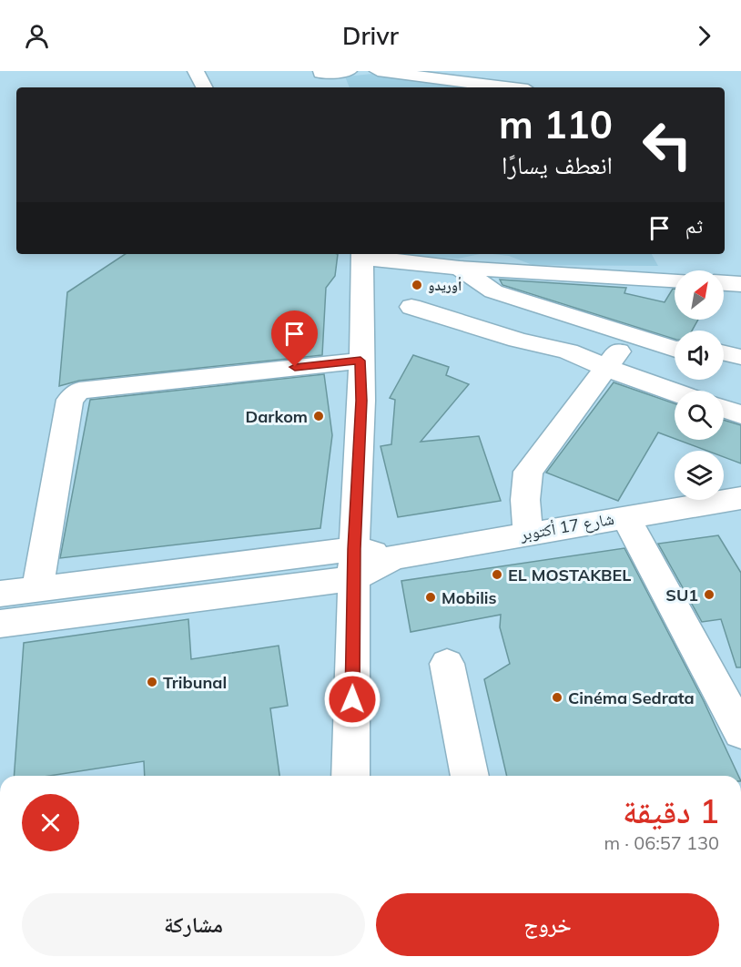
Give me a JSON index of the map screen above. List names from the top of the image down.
{
  "streets": {
    "street": ["شارع 17 أكتوبر"]
  },
  "places": [
    "أوريدو",
    "Darkom",
    "EL MOSTAKBEL",
    "SU1",
    "Mobilis",
    "Tribunal",
    "Cinéma Sedrata"
  ],
  "north": "top right",
  "page": {
    "header": "Drivr",
    "turn": ["110 m", "انعطف يسارًا"],
    "then": "ثم",
    "heading": ["1 دقيقة", "130 m · 06:57"],
    "buttons": ["خروج", "مشاركة"]
  }
}
